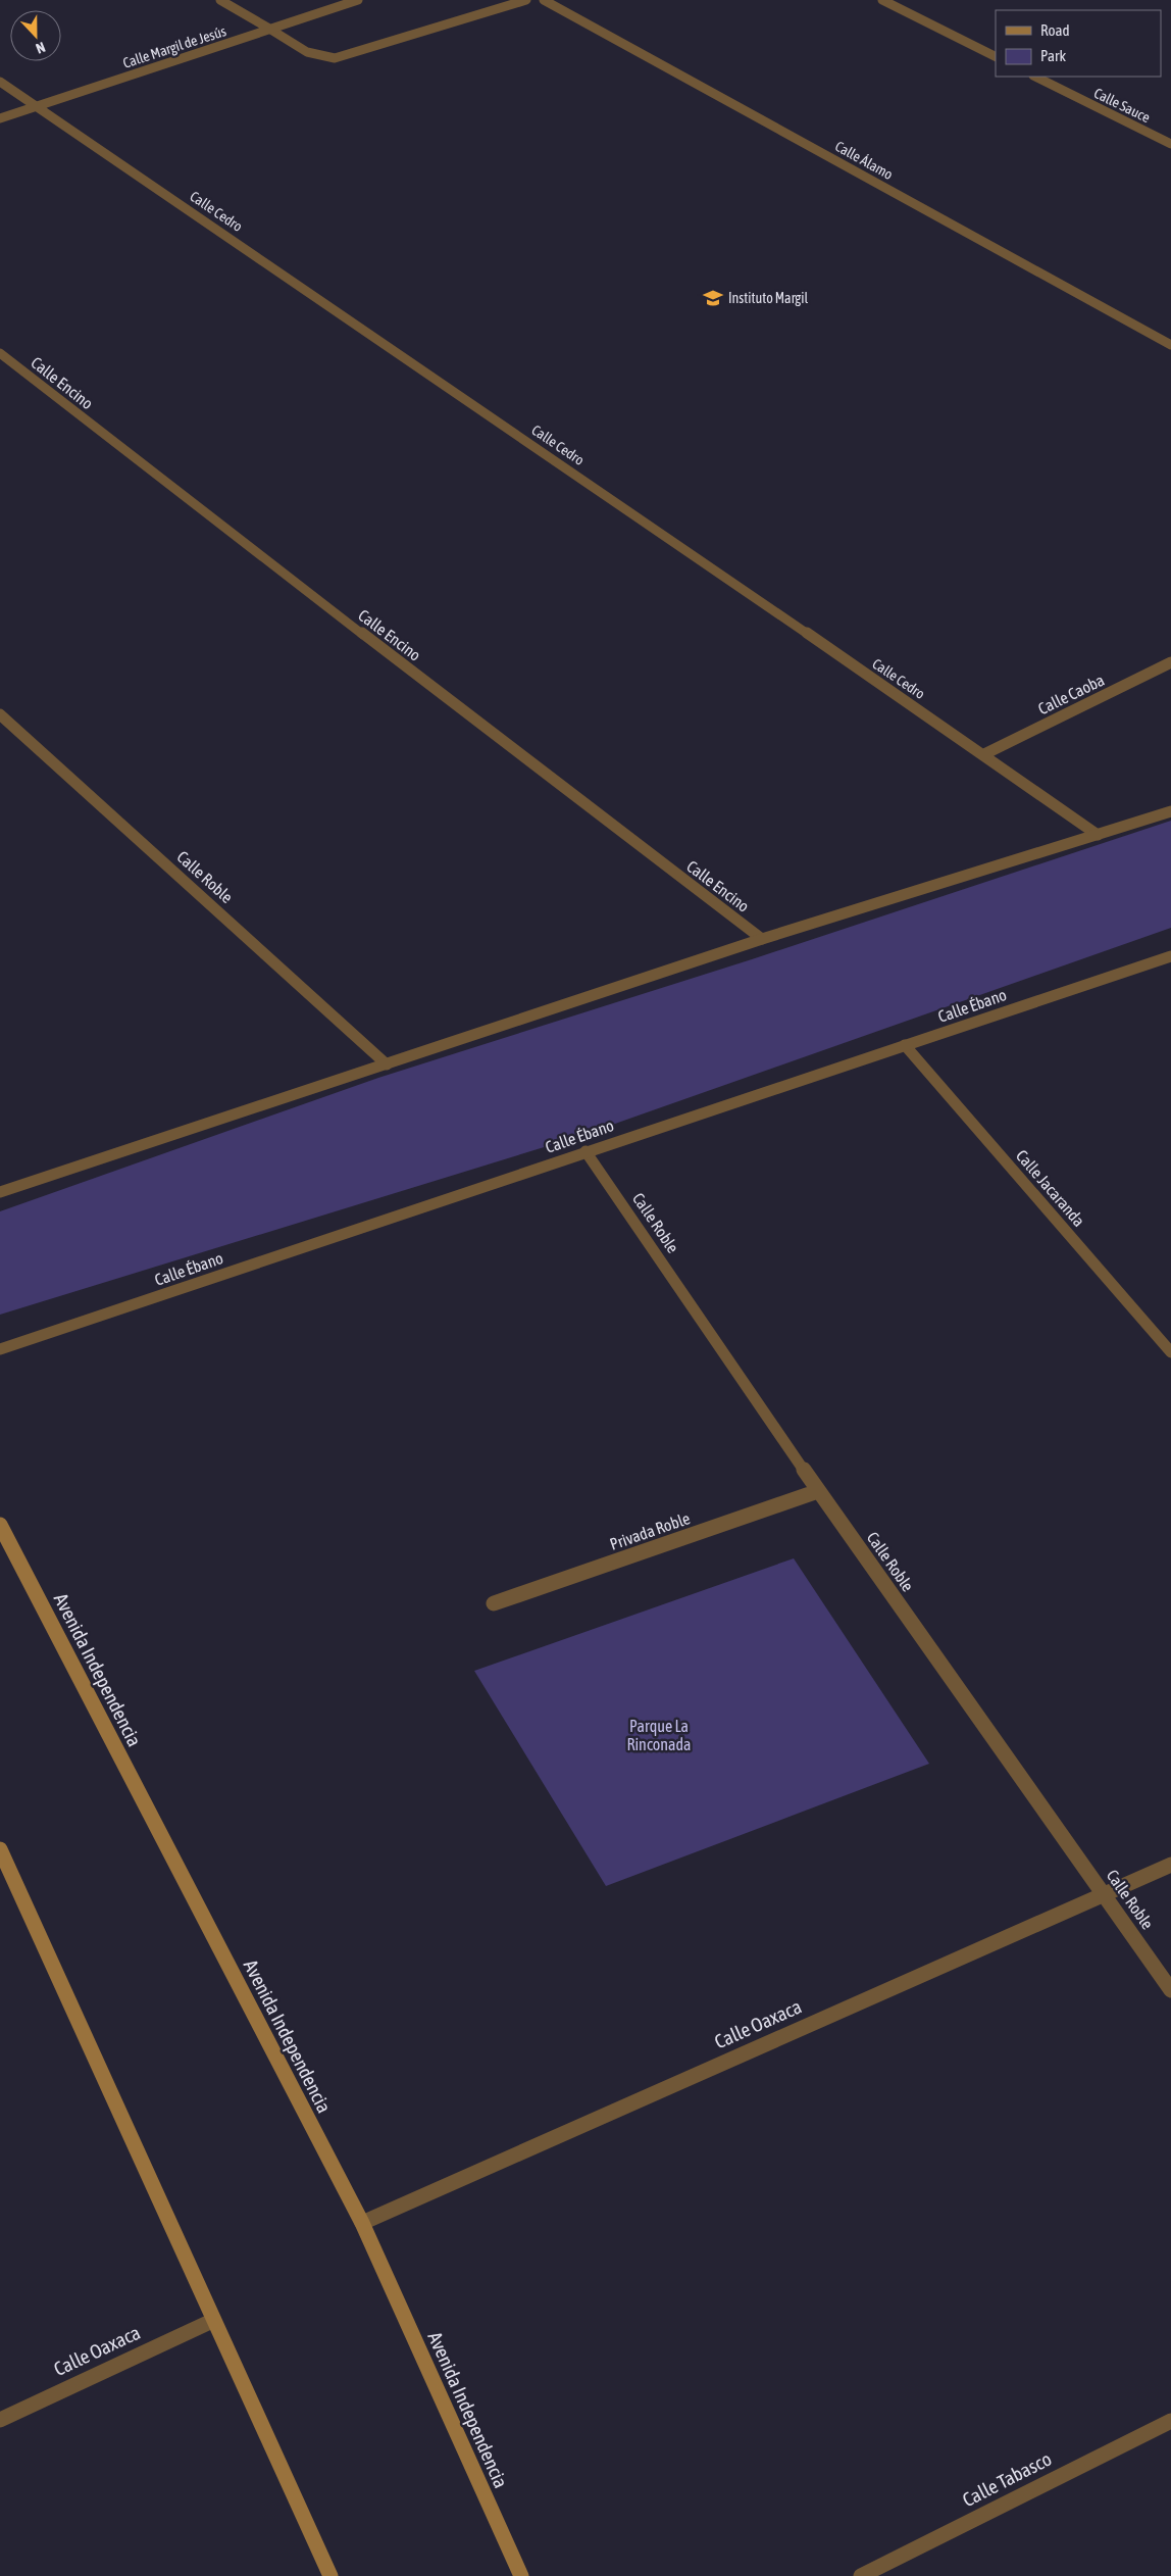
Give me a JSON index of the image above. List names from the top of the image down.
{
  "streets": {
    "main road": ["Avenida Independencia"],
    "street": [
      "Calle Margil de Jesús",
      "Calle Sauce",
      "Calle Álamo",
      "Calle Cedro",
      "Calle Encino",
      "Calle Caoba",
      "Calle Roble",
      "Calle Ébano",
      "Calle Jacaranda",
      "Privada Roble",
      "Calle Oaxaca",
      "Calle Tabasco"
    ]
  },
  "crossings": [
    ["Calle Margil de Jesús", "Calle Cedro"],
    ["Calle Cedro", "Calle Caoba"],
    ["Calle Roble", "Calle Ébano"],
    ["Calle Roble", "Privada Roble"],
    ["Calle Roble", "Calle Oaxaca"],
    ["Calle Ébano", "Calle Jacaranda"],
    ["Avenida Independencia", "Calle Oaxaca"]
  ],
  "parks": ["Parque La Rinconada"],
  "places": {
    "school or university": ["Instituto Margil"]
  },
  "legend": ["Road", "Park"],
  "north": "bottom"
}
